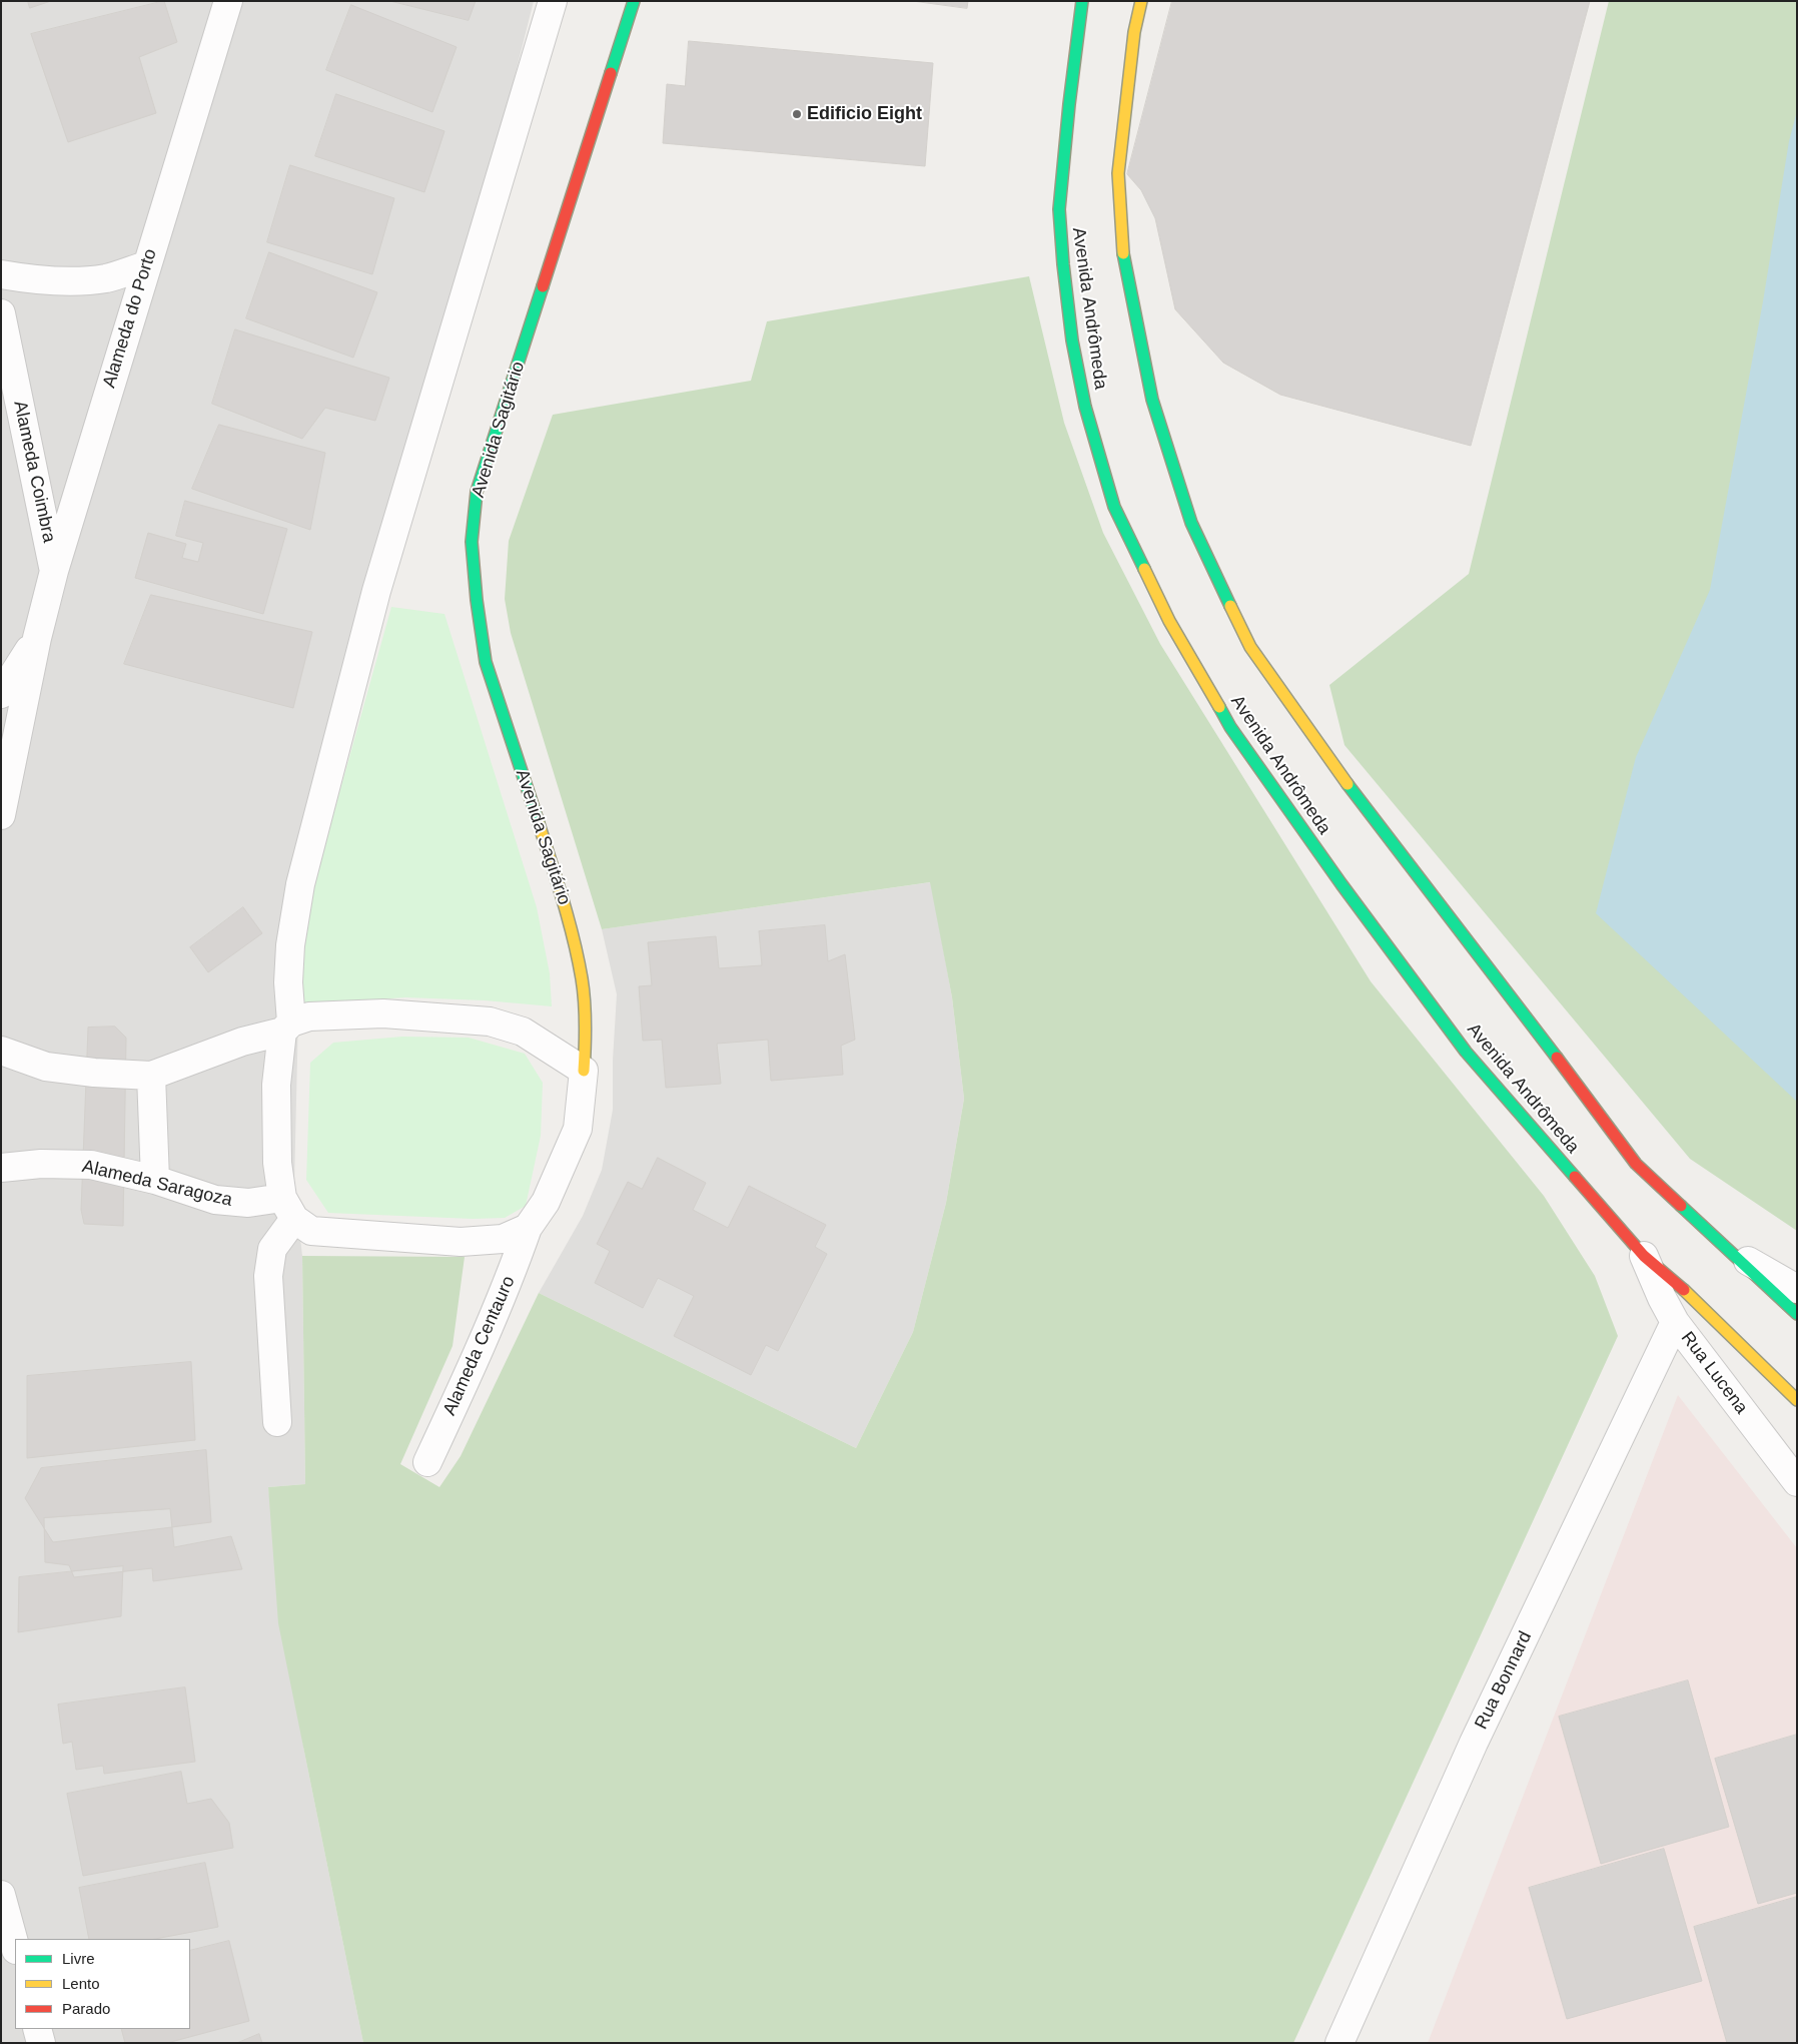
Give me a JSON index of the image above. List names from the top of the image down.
{
  "streets": {
    "main road": ["Avenida Andrômeda", "Avenida Sagitário"],
    "street": [
      "Alameda do Porto",
      "Alameda Coimbra",
      "Alameda Saragoza",
      "Alameda Centauro",
      "Rua Lucena",
      "Rua Bonnard"
    ]
  },
  "crossings": [
    ["Avenida Andrômeda", "Rua Lucena"],
    ["Alameda do Porto", "Alameda Coimbra"],
    ["Avenida Sagitário", "Alameda Centauro"],
    ["Rua Lucena", "Rua Bonnard"]
  ],
  "places": ["Edificio Eight"],
  "legend": ["Livre", "Lento", "Parado"]
}
